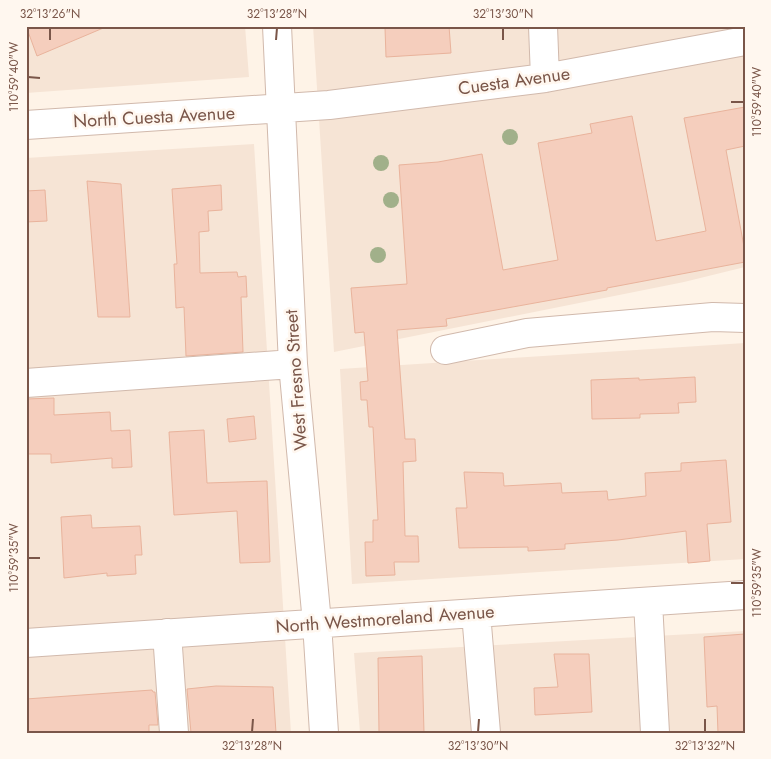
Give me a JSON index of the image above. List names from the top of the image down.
{
  "streets": {
    "street": [
      "Cuesta Avenue",
      "North Cuesta Avenue",
      "West Fresno Street",
      "North Westmoreland Avenue"
    ]
  },
  "crossings": [
    ["Cuesta Avenue", "North Cuesta Avenue"],
    ["Cuesta Avenue", "West Fresno Street"],
    ["North Cuesta Avenue", "West Fresno Street"],
    ["West Fresno Street", "North Westmoreland Avenue"]
  ],
  "coordinates": [
    "32°13'26\"N",
    "32°13'28\"N",
    "32°13'30\"N",
    "110°59'40\"W",
    "110°59'35\"W",
    "32°13'32\"N"
  ]
}
